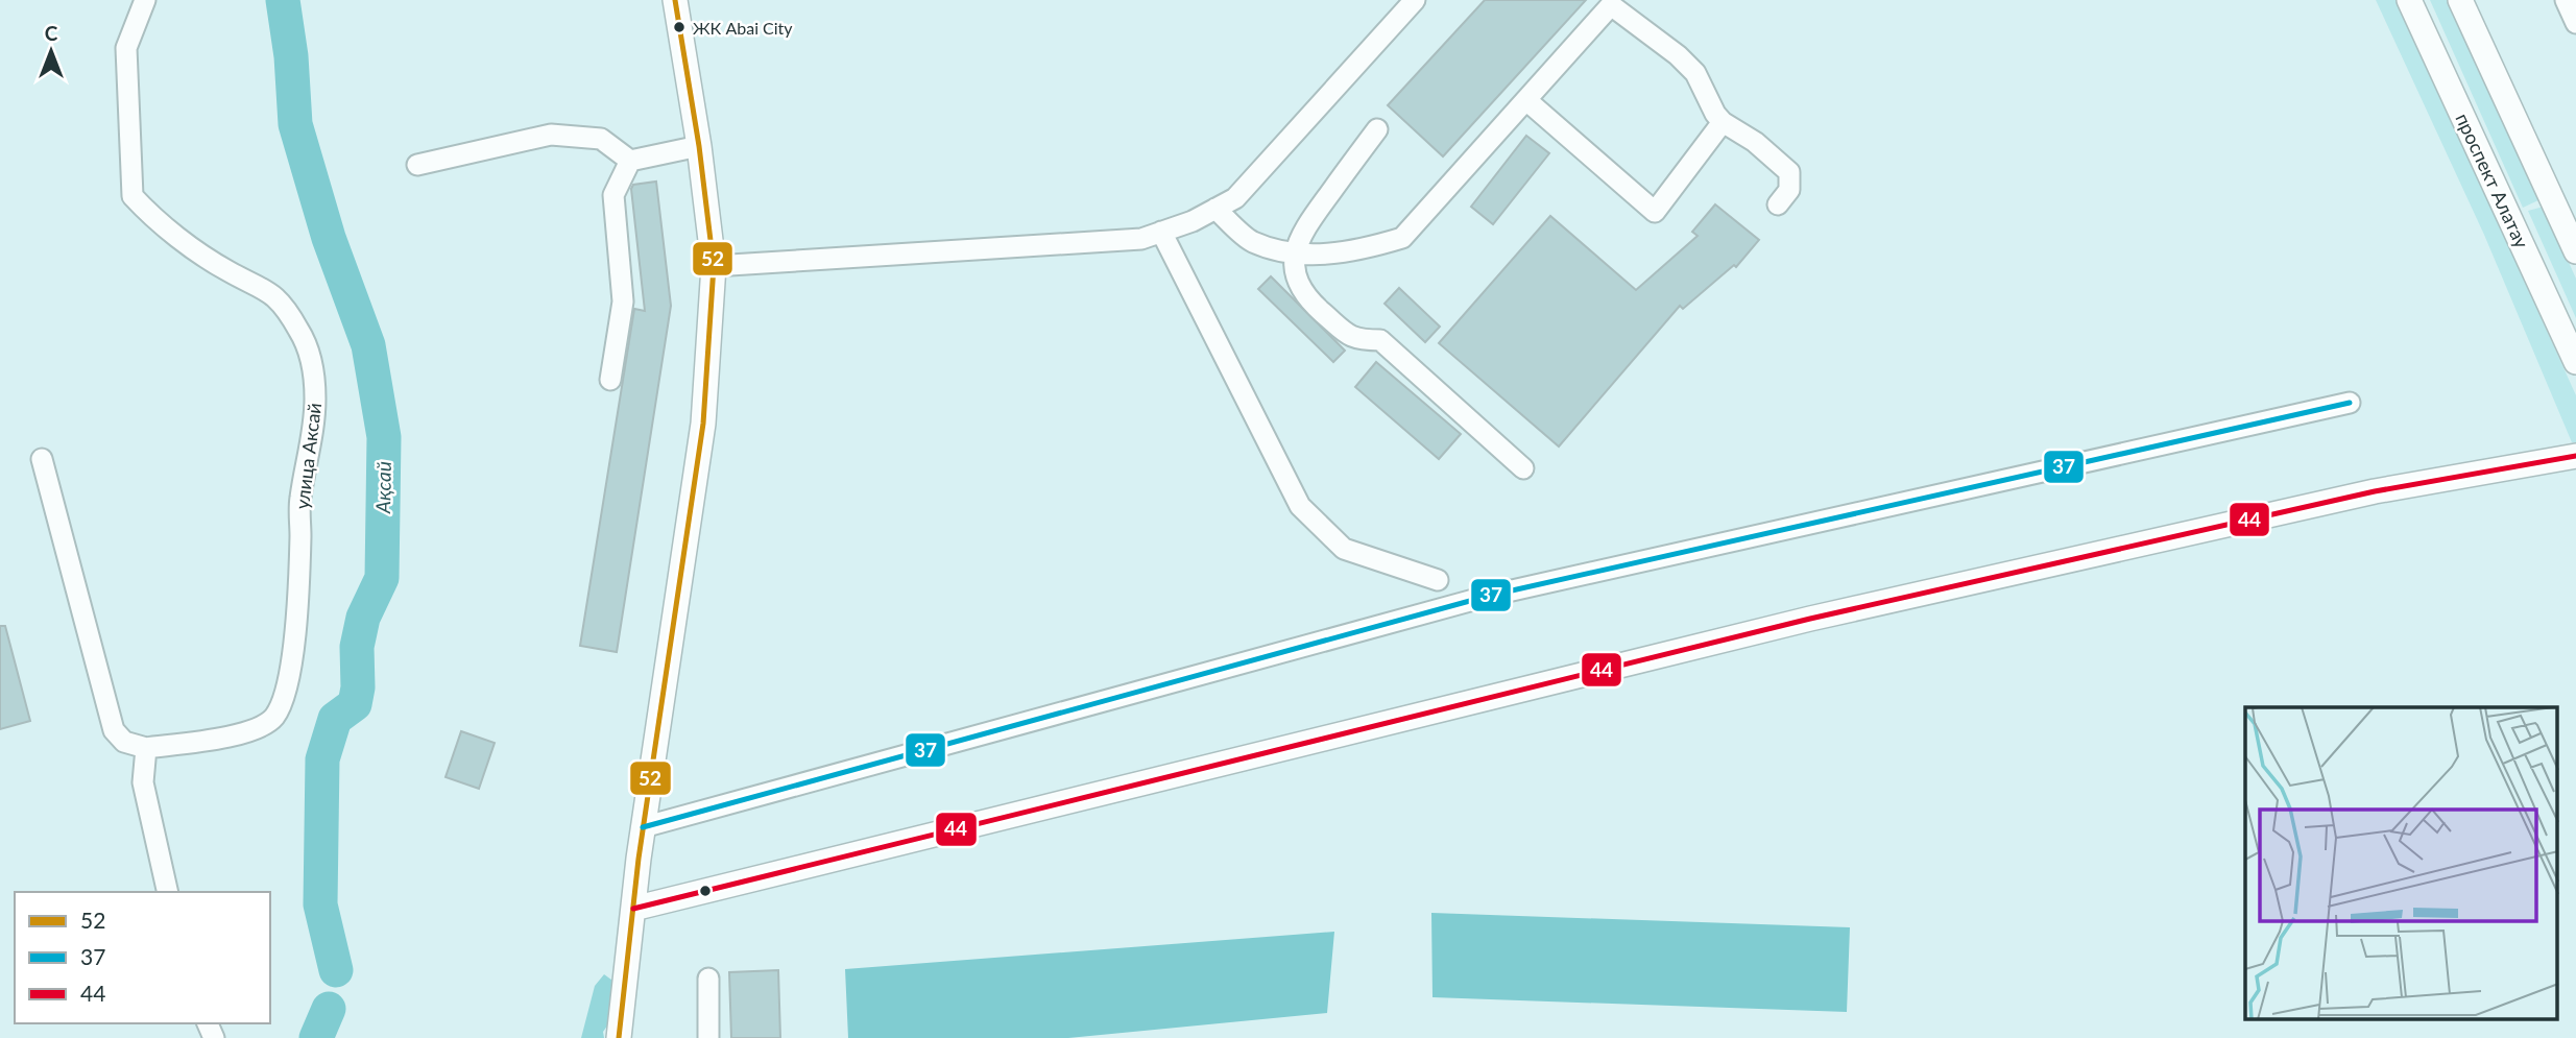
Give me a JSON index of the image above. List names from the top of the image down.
{
  "streets": {
    "main road": ["проспект Алатау"],
    "street": ["улица Аксай"]
  },
  "water": ["Ақсай"],
  "places": ["ЖК Abai City"],
  "lines": ["transit line 52", "transit line 37", "transit line 44"],
  "legend": ["52", "37", "44"],
  "north": "top"
}
